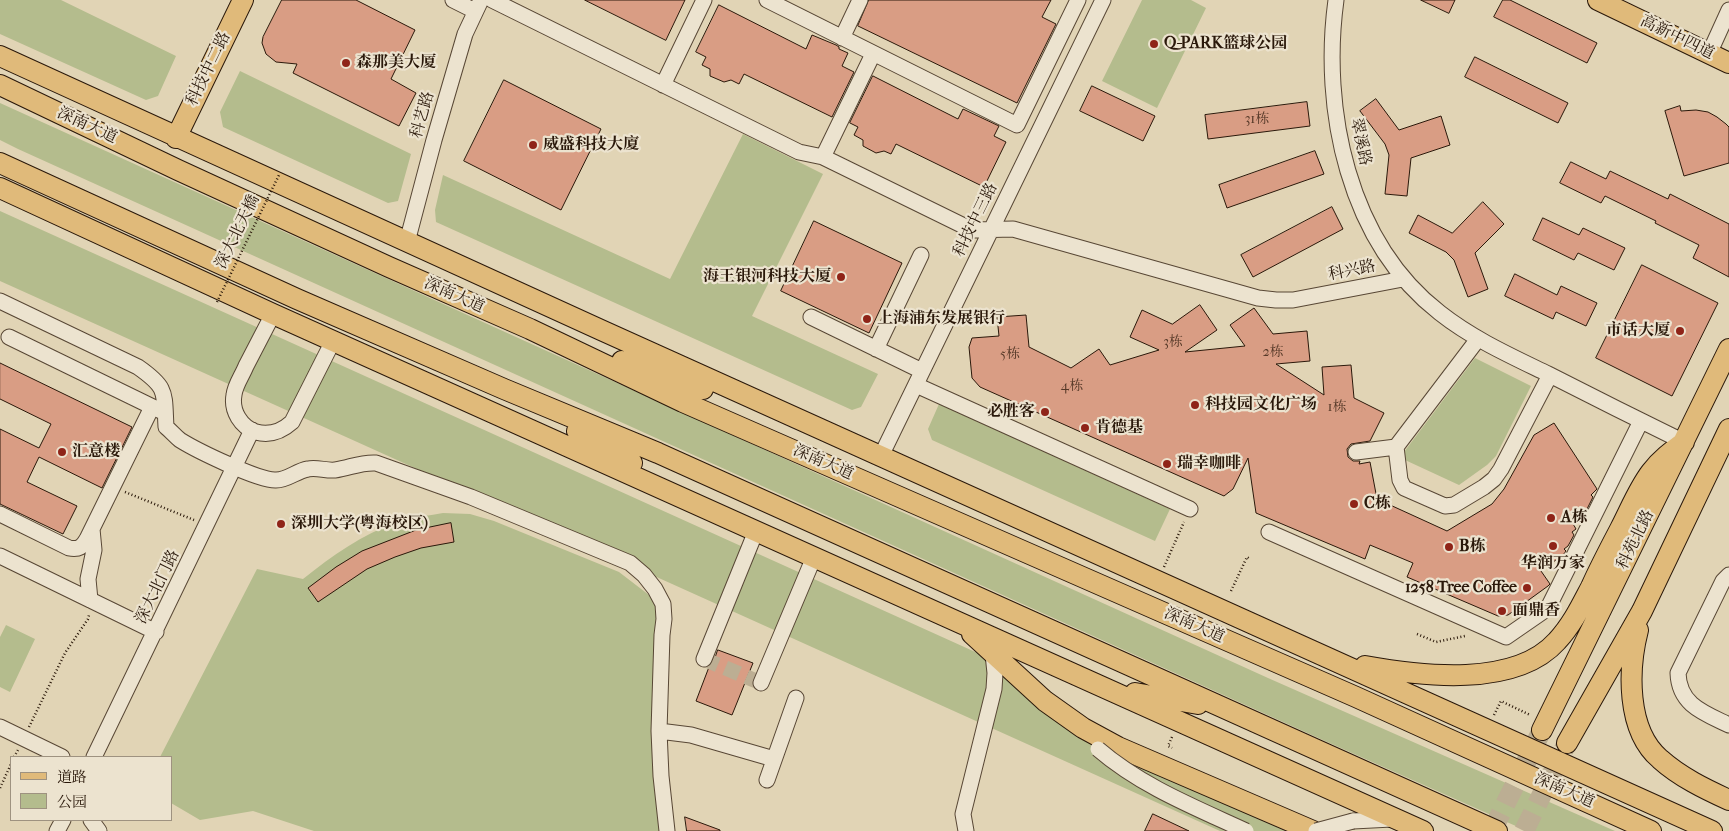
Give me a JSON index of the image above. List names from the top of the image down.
{
  "streets": {
    "main road": [
      "高新中四道",
      "科技中二路",
      "深南大道",
      "科苑北路"
    ],
    "street": [
      "科艺路",
      "翠溪路",
      "科技中三路",
      "科兴路",
      "深大北门路"
    ],
    "path": ["深大北天橋"]
  },
  "crossings": [
    ["翠溪路", "科兴路"],
    ["科技中三路", "科兴路"]
  ],
  "places": [
    "Q-PARK篮球公园",
    "森那美大厦",
    "威盛科技大廈",
    "海王银河科技大厦",
    "上海浦东发展银行",
    "市话大厦",
    "科技园文化广场",
    "必胜客",
    "肯德基",
    "汇意楼",
    "瑞幸咖啡",
    "C栋",
    "A栋",
    "深圳大学(粤海校区)",
    "华润万家",
    "B栋",
    "1258 Tree Coffee",
    "面鼎香"
  ],
  "house_numbers": [
    "31栋",
    "3栋",
    "2栋",
    "5栋",
    "4栋",
    "1栋"
  ],
  "legend": ["道路", "公园"]
}
